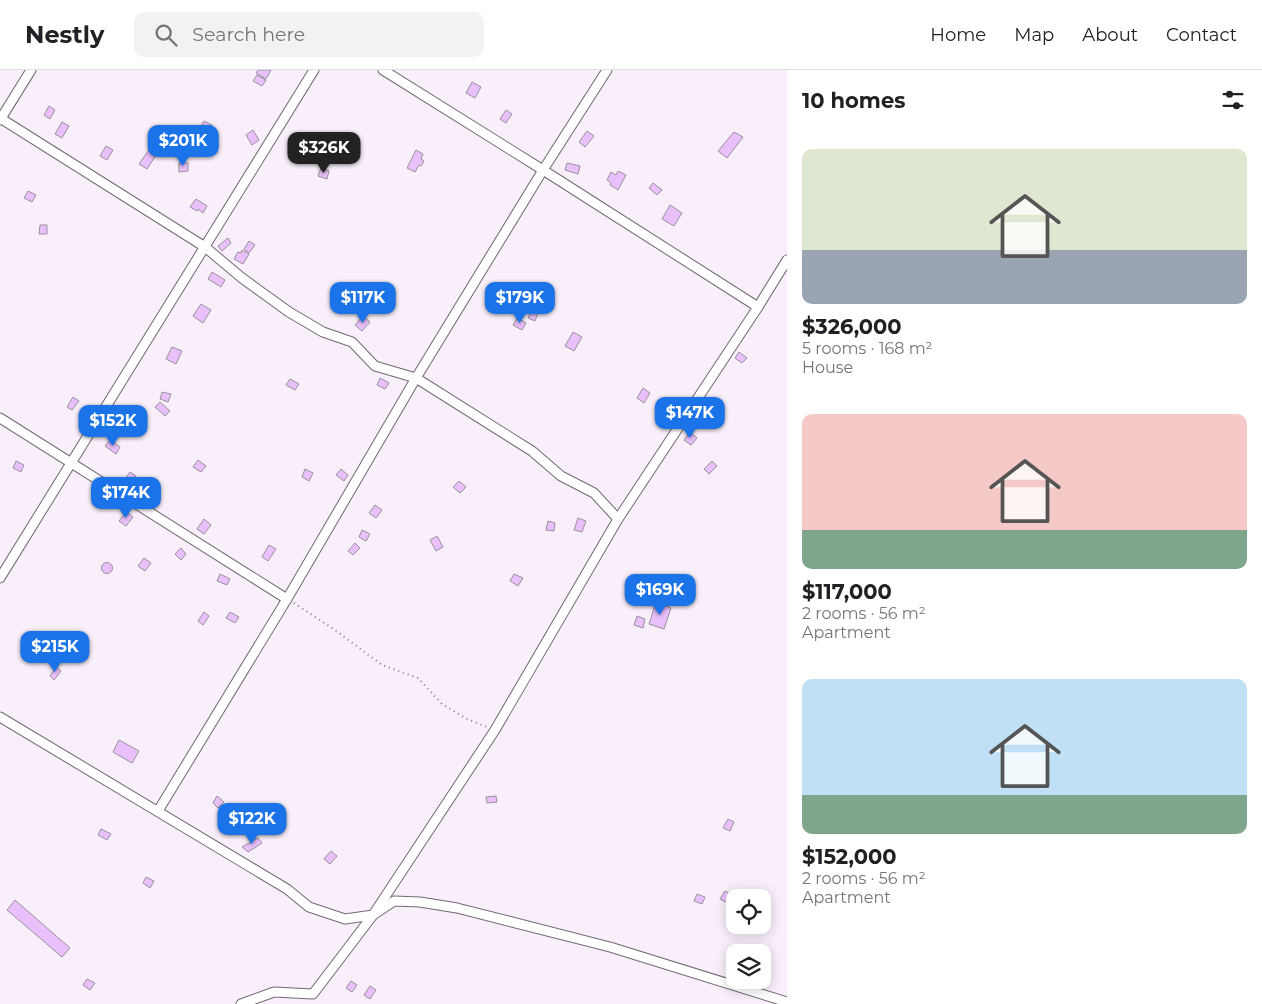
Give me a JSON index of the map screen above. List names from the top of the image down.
{
  "page": {
    "header": "Nestly",
    "search": "Search here",
    "nav": [
      "Home",
      "Map",
      "About",
      "Contact"
    ],
    "heading": "10 homes",
    "price": [
      "$201K",
      "$326K",
      "$117K",
      "$179K",
      "$147K",
      "$152K",
      "$174K",
      "$169K",
      "$215K",
      "$122K"
    ],
    "list": [
      {
        "name": "$326,000",
        "note": "5 rooms · 168 m² · House"
      },
      {
        "name": "$117,000",
        "note": "2 rooms · 56 m² · Apartment"
      },
      {
        "name": "$152,000",
        "note": "2 rooms · 56 m² · Apartment"
      }
    ]
  }
}
